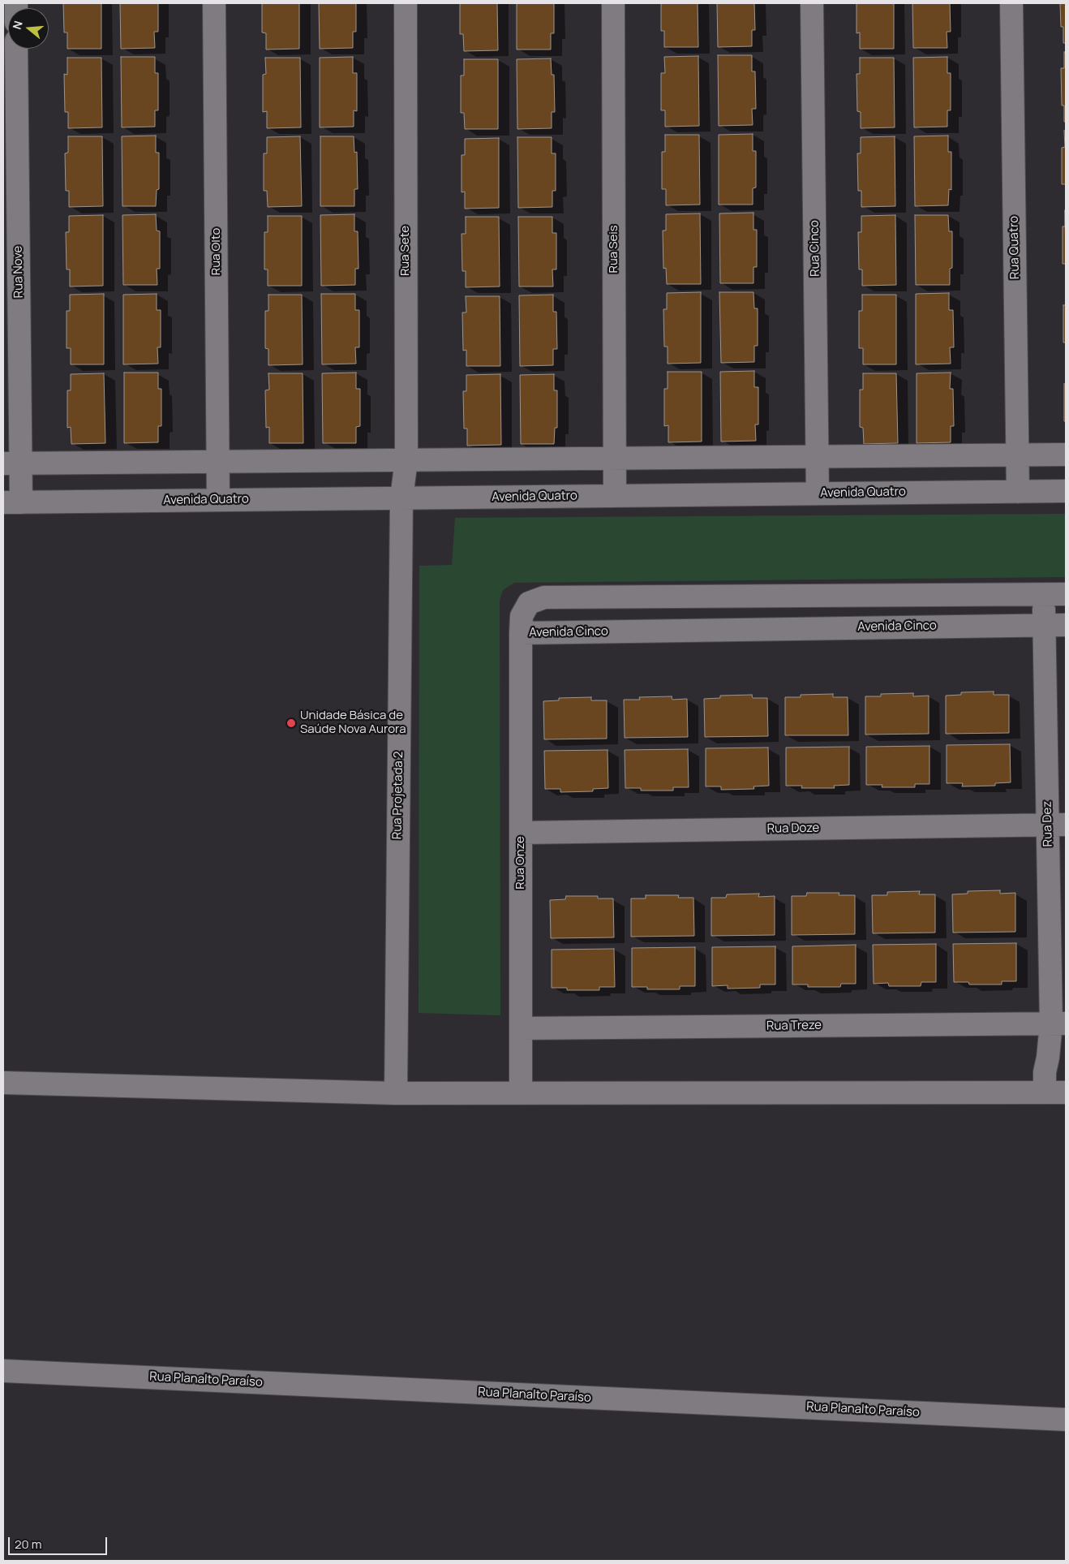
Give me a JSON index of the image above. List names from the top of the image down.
{
  "streets": {
    "street": [
      "Rua Quatro",
      "Rua Cinco",
      "Rua Seis",
      "Rua Sete",
      "Rua OIto",
      "Rua Nove",
      "Avenida Quatro",
      "Avenida Cinco",
      "Rua Projetada 2",
      "Rua Dez",
      "Rua Doze",
      "Rua Onze",
      "Rua Treze",
      "Rua Planalto Paraíso"
    ]
  },
  "crossings": [
    ["Rua Quatro", "Avenida Quatro"],
    ["Rua Cinco", "Avenida Quatro"],
    ["Rua Seis", "Avenida Quatro"],
    ["Rua Sete", "Avenida Quatro"],
    ["Rua Sete", "Rua Projetada 2"],
    ["Rua OIto", "Avenida Quatro"],
    ["Rua Nove", "Avenida Quatro"],
    ["Avenida Quatro", "Rua Projetada 2"],
    ["Avenida Cinco", "Rua Dez"],
    ["Avenida Cinco", "Rua Onze"],
    ["Rua Dez", "Rua Doze"],
    ["Rua Dez", "Rua Treze"],
    ["Rua Doze", "Rua Onze"],
    ["Rua Onze", "Rua Treze"]
  ],
  "places": ["Unidade Básica de Saúde Nova Aurora"],
  "scale_bar": "20 m",
  "north": "left"
}
